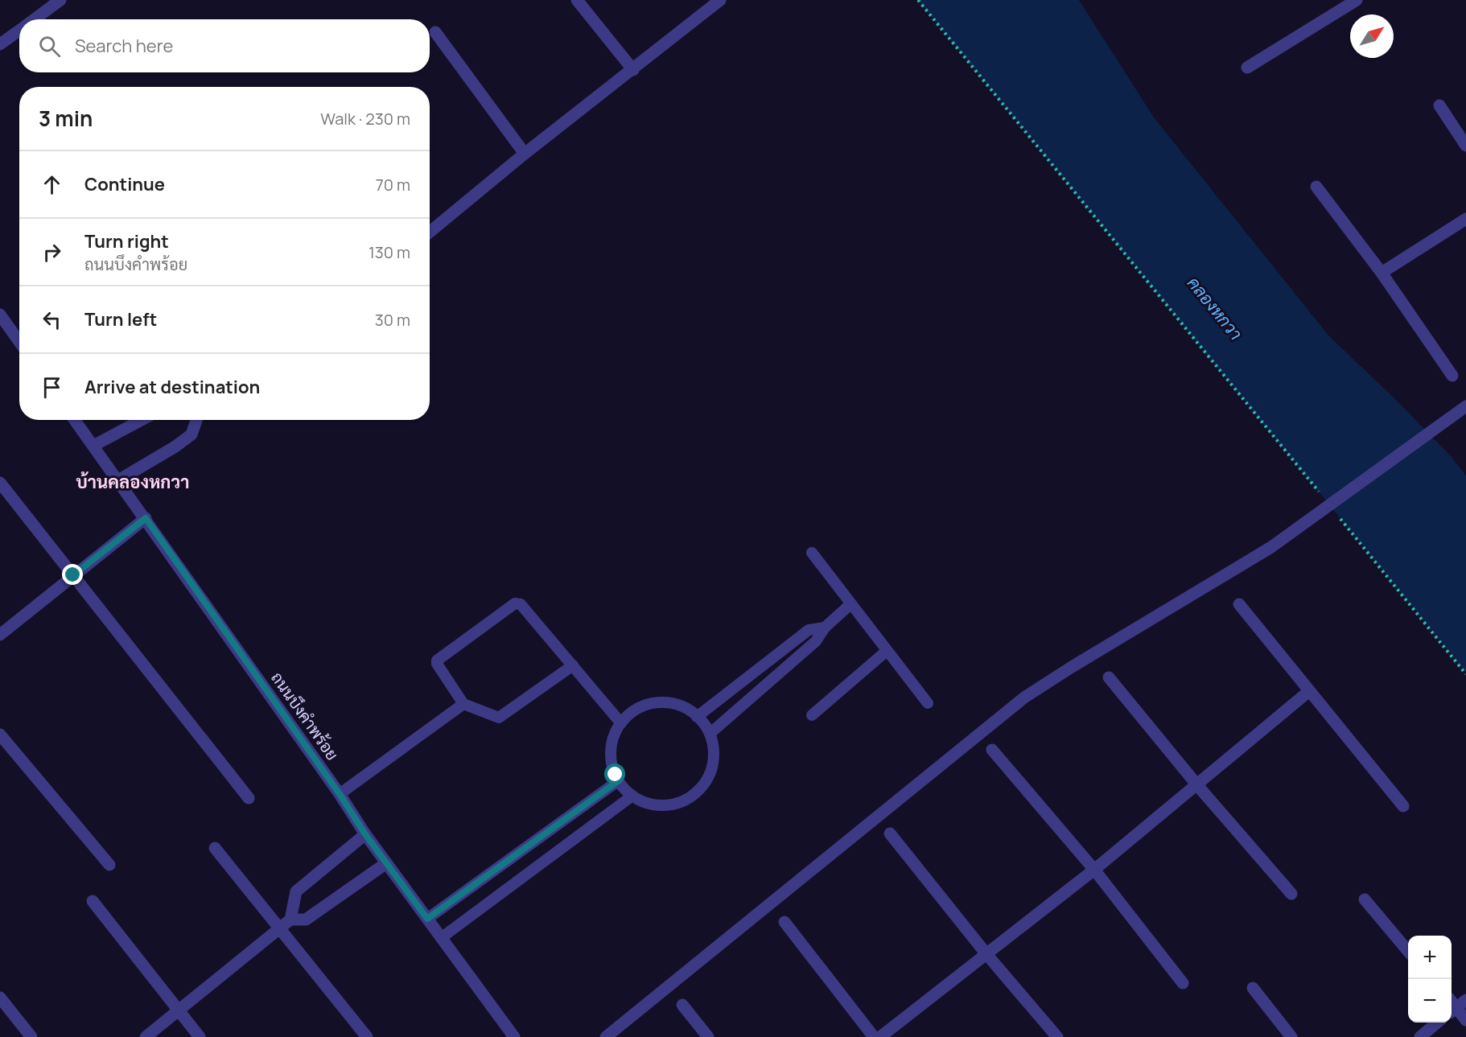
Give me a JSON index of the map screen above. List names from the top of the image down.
{
  "streets": {
    "street": ["ถนนบึงคำพร้อย"]
  },
  "districts": ["บ้านคลองหกวา"],
  "water": ["คลองหกวา"],
  "north": "top right",
  "page": {
    "search": "Search here",
    "heading": ["3 min", "Walk · 230 m"],
    "list": [
      ["Continue", "70 m"],
      ["Turn right", "ถนนบึงคำพร้อย", "130 m"],
      ["Turn left", "30 m"],
      "Arrive at destination"
    ],
    "map_buttons": ["+", "−"]
  }
}
